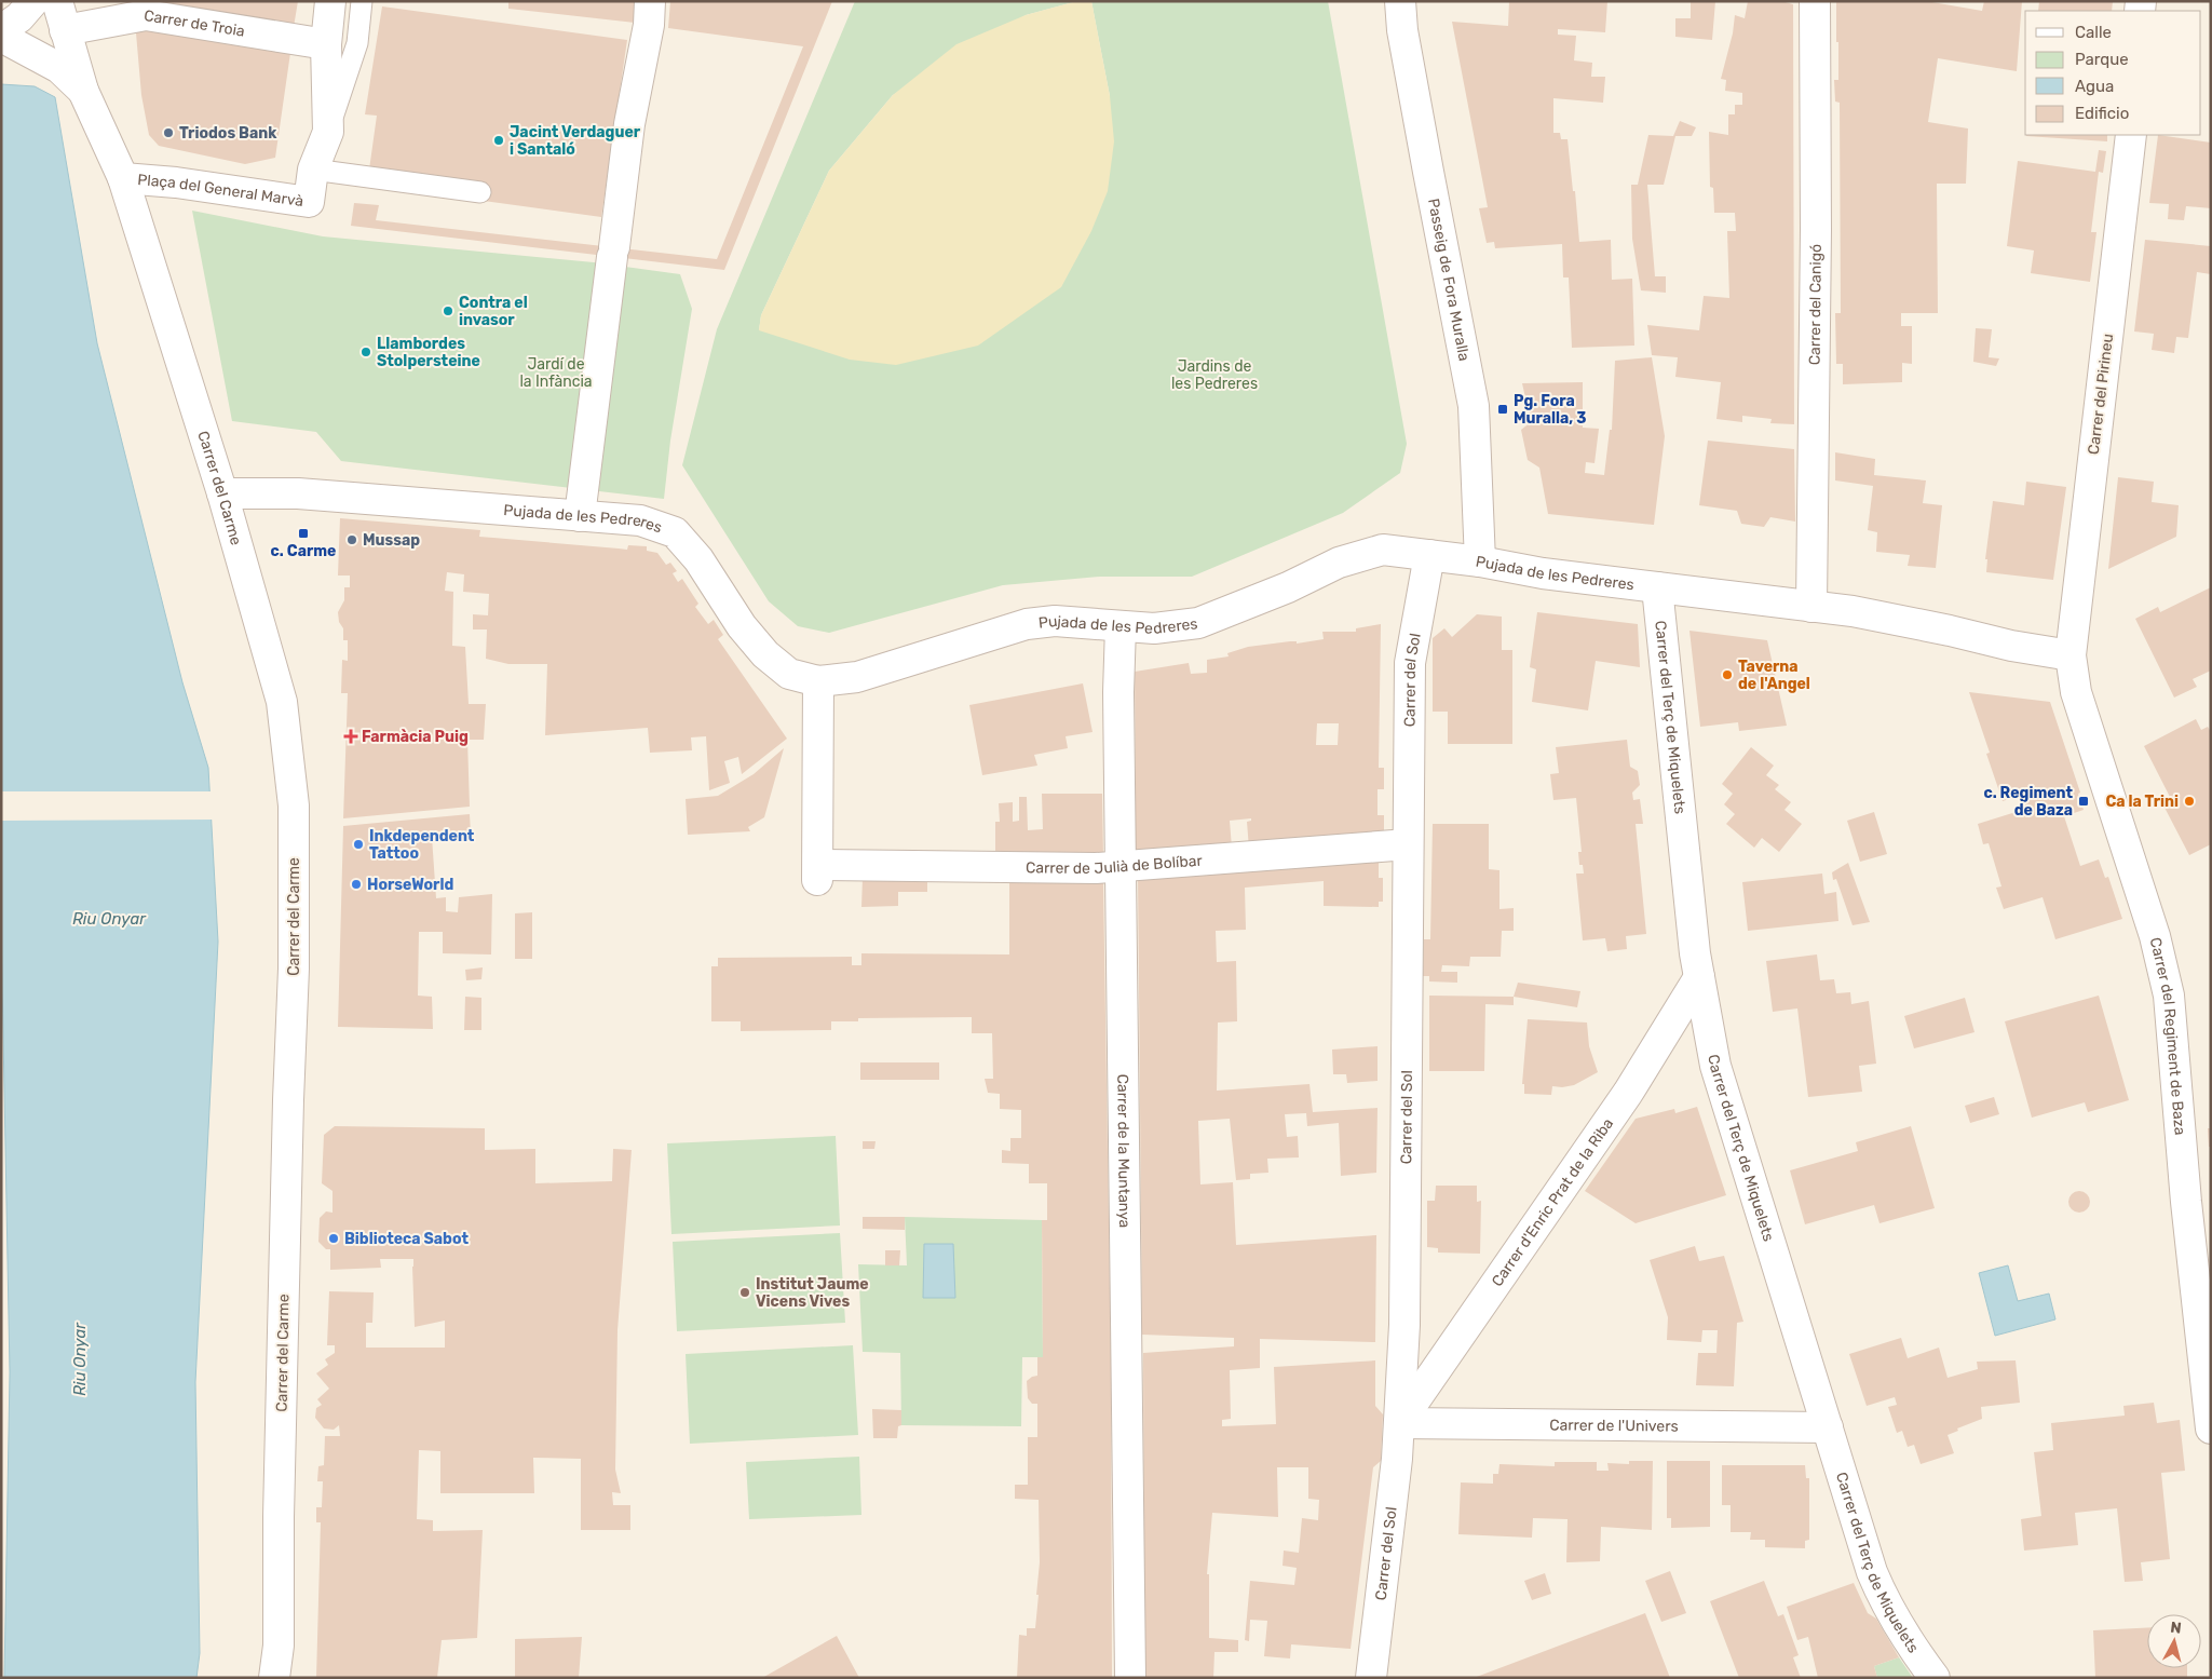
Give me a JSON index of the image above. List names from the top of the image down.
{
  "streets": {
    "street": [
      "Carrer de Troia",
      "Plaça del General Marvà",
      "Passeig de Fora Muralla",
      "Carrer del Canigó",
      "Carrer del Pirineu",
      "Carrer del Carme",
      "Pujada de les Pedreres",
      "Carrer del Sol",
      "Carrer del Terç de Miquelets",
      "Carrer de Julià de Bolíbar",
      "Carrer del Regiment de Baza",
      "Carrer de la Muntanya",
      "Carrer d'Enric Prat de la Riba",
      "Carrer de l'Univers"
    ]
  },
  "crossings": [
    ["Carrer de Troia", "Plaça del General Marvà"],
    ["Carrer de Troia", "Carrer del Carme"],
    ["Plaça del General Marvà", "Carrer del Carme"],
    ["Passeig de Fora Muralla", "Pujada de les Pedreres"],
    ["Carrer del Canigó", "Pujada de les Pedreres"],
    ["Carrer del Pirineu", "Pujada de les Pedreres"],
    ["Carrer del Pirineu", "Carrer del Regiment de Baza"],
    ["Carrer del Carme", "Pujada de les Pedreres"],
    ["Pujada de les Pedreres", "Carrer del Sol"],
    ["Pujada de les Pedreres", "Carrer del Terç de Miquelets"],
    ["Pujada de les Pedreres", "Carrer de Julià de Bolíbar"],
    ["Pujada de les Pedreres", "Carrer del Regiment de Baza"],
    ["Pujada de les Pedreres", "Carrer de la Muntanya"],
    ["Carrer del Sol", "Carrer de Julià de Bolíbar"],
    ["Carrer del Sol", "Carrer d'Enric Prat de la Riba"],
    ["Carrer del Sol", "Carrer de l'Univers"],
    ["Carrer del Terç de Miquelets", "Carrer d'Enric Prat de la Riba"],
    ["Carrer del Terç de Miquelets", "Carrer de l'Univers"],
    ["Carrer de Julià de Bolíbar", "Carrer de la Muntanya"],
    ["Carrer d'Enric Prat de la Riba", "Carrer de l'Univers"]
  ],
  "water": ["Riu Onyar"],
  "parks": ["Jardí de la Infància", "Jardins de les Pedreres"],
  "places": {
    "other": [
      "Triodos Bank",
      "Jacint Verdaguer i Santaló",
      "Contra el invasor",
      "Llambordes Stolpersteine",
      "Mussap",
      "Taverna de l'Angel",
      "Ca la Trini",
      "Inkdependent Tattoo",
      "HorseWorld",
      "Biblioteca Sabot",
      "Institut Jaume Vicens Vives"
    ],
    "transit": ["Pg. Fora Muralla, 3", "c. Carme", "c. Regiment de Baza"],
    "health": ["Farmàcia Puig"]
  },
  "legend": [
    "Calle",
    "Parque",
    "Agua",
    "Edificio"
  ],
  "north": "top"
}
